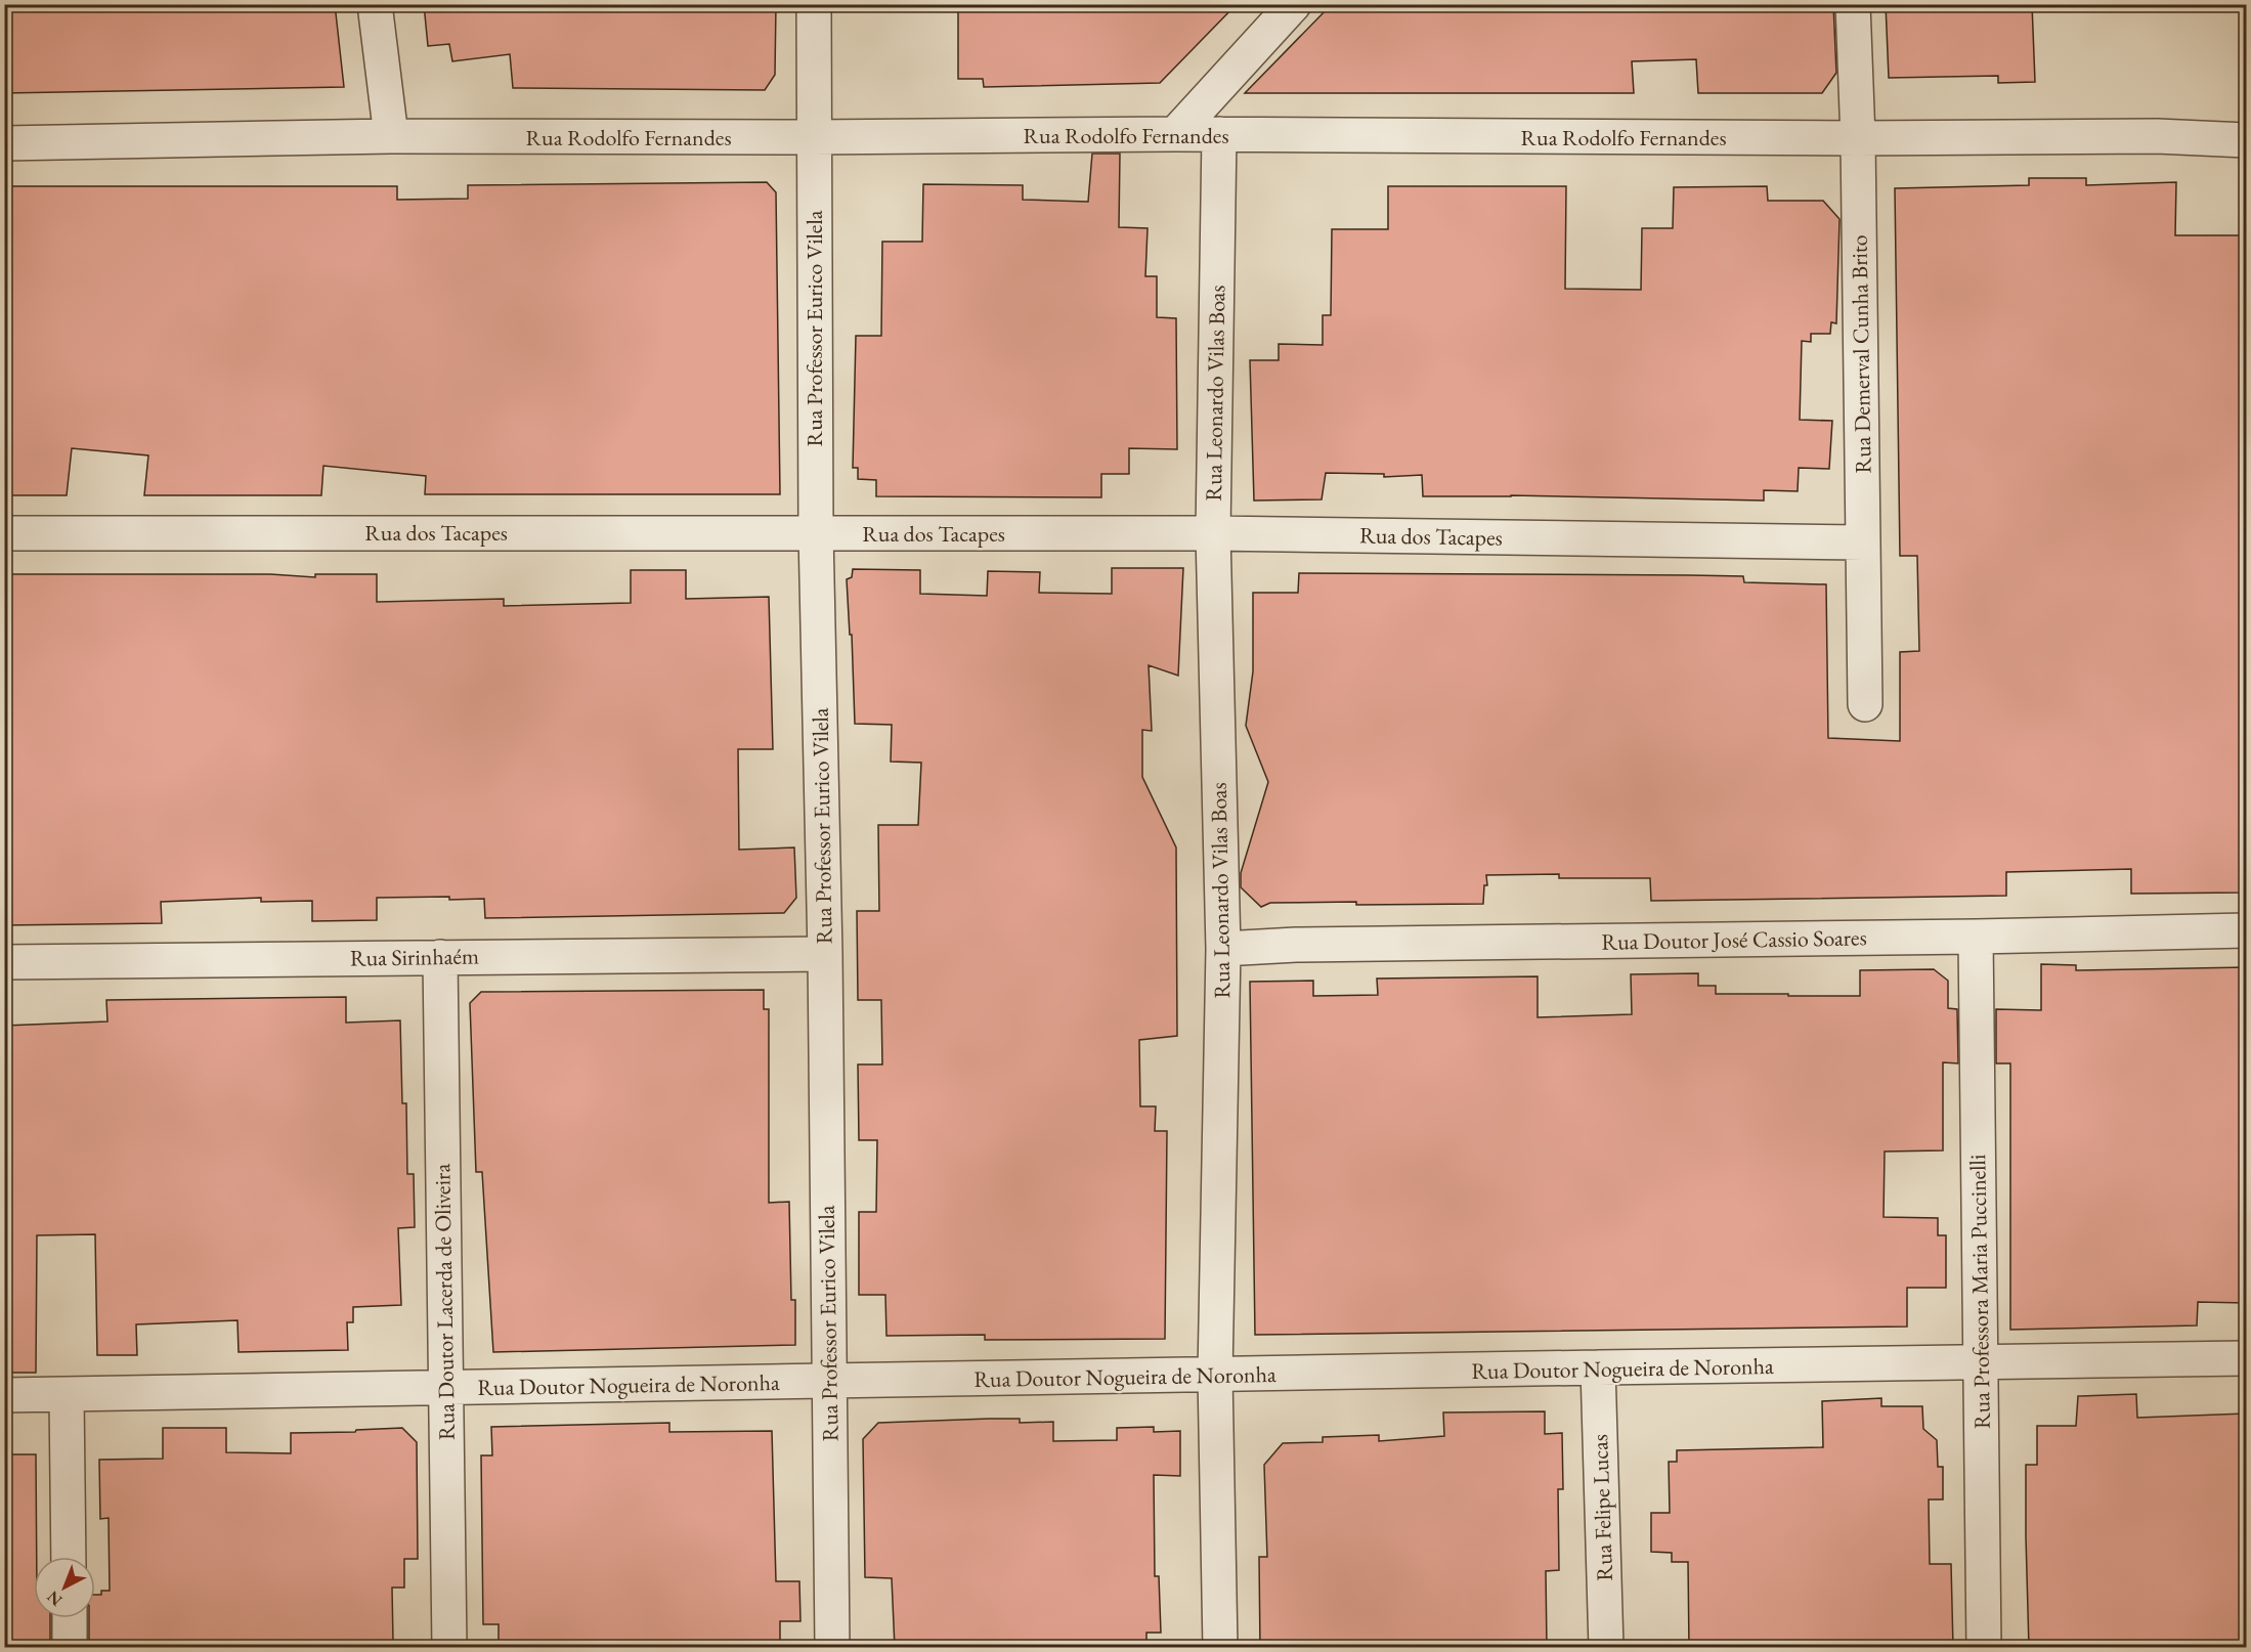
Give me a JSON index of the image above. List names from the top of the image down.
{
  "streets": {
    "street": [
      "Rua Rodolfo Fernandes",
      "Rua Professor Eurico Vilela",
      "Rua Demerval Cunha Brito",
      "Rua Leonardo Vilas Boas",
      "Rua dos Tacapes",
      "Rua Doutor José Cassio Soares",
      "Rua Sirinhaém",
      "Rua Professora Maria Puccinelli",
      "Rua Doutor Lacerda de Oliveira",
      "Rua Doutor Nogueira de Noronha",
      "Rua Felipe Lucas"
    ]
  },
  "crossings": [
    ["Rua Rodolfo Fernandes", "Rua Professor Eurico Vilela"],
    ["Rua Rodolfo Fernandes", "Rua Demerval Cunha Brito"],
    ["Rua Rodolfo Fernandes", "Rua Leonardo Vilas Boas"],
    ["Rua Professor Eurico Vilela", "Rua dos Tacapes"],
    ["Rua Professor Eurico Vilela", "Rua Sirinhaém"],
    ["Rua Professor Eurico Vilela", "Rua Doutor Nogueira de Noronha"],
    ["Rua Demerval Cunha Brito", "Rua dos Tacapes"],
    ["Rua Leonardo Vilas Boas", "Rua dos Tacapes"],
    ["Rua Leonardo Vilas Boas", "Rua Doutor José Cassio Soares"],
    ["Rua Leonardo Vilas Boas", "Rua Doutor Nogueira de Noronha"],
    ["Rua Doutor José Cassio Soares", "Rua Professora Maria Puccinelli"],
    ["Rua Sirinhaém", "Rua Doutor Lacerda de Oliveira"],
    ["Rua Professora Maria Puccinelli", "Rua Doutor Nogueira de Noronha"],
    ["Rua Doutor Lacerda de Oliveira", "Rua Doutor Nogueira de Noronha"],
    ["Rua Doutor Nogueira de Noronha", "Rua Felipe Lucas"]
  ],
  "north": "bottom left"
}
